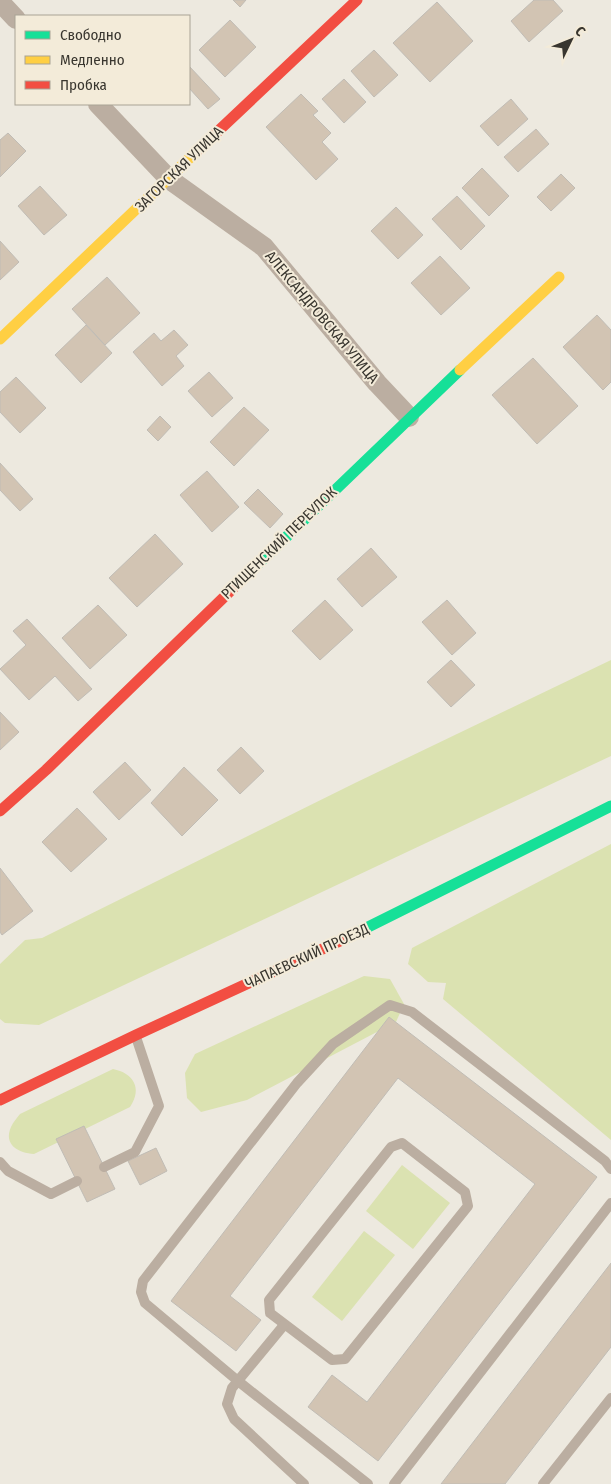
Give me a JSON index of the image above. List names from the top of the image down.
{
  "streets": {
    "street": [
      "ЗАГОРСКАЯ УЛИЦА",
      "АЛЕКСАНДРОВСКАЯ УЛИЦА",
      "РТИЩЕНСКИЙ ПЕРЕУЛОК",
      "ЧАПАЕВСКИЙ ПРОЕЗД"
    ]
  },
  "crossings": [
    ["ЗАГОРСКАЯ УЛИЦА", "АЛЕКСАНДРОВСКАЯ УЛИЦА"],
    ["АЛЕКСАНДРОВСКАЯ УЛИЦА", "РТИЩЕНСКИЙ ПЕРЕУЛОК"]
  ],
  "legend": ["Свободно", "Медленно", "Пробка"],
  "north": "top right"
}
